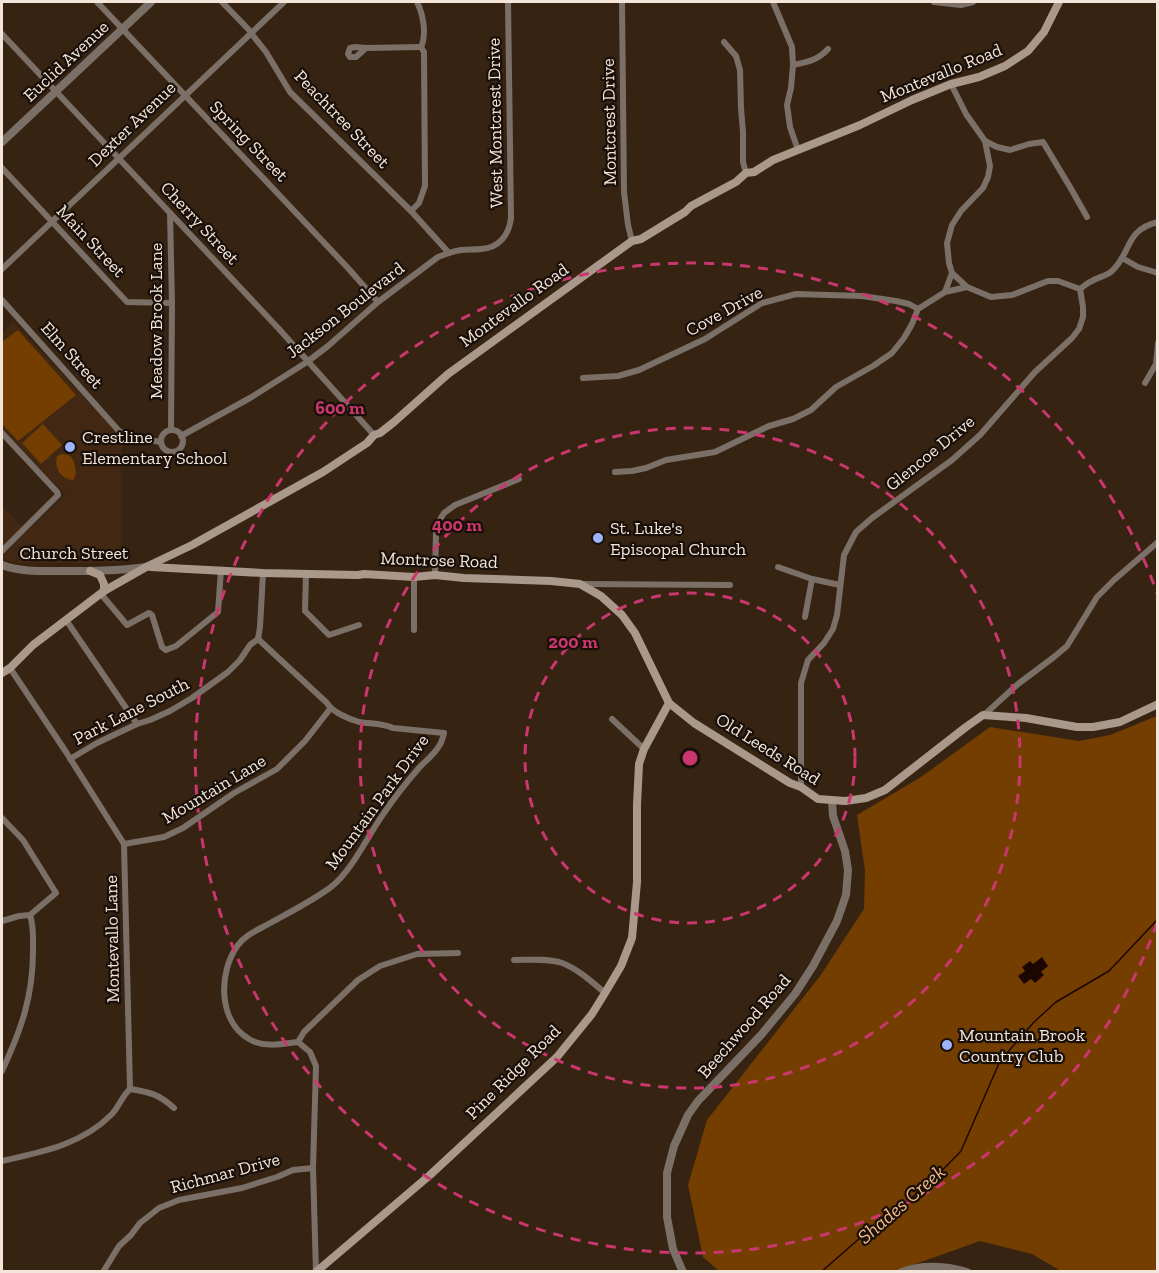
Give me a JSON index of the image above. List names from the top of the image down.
{
  "streets": {
    "main road": [
      "Montevallo Road",
      "Montrose Road",
      "Old Leeds Road",
      "Pine Ridge Road"
    ],
    "street": [
      "Euclid Avenue",
      "Peachtree Street",
      "Montcrest Drive",
      "West Montcrest Drive",
      "Dexter Avenue",
      "Spring Street",
      "Cherry Street",
      "Main Street",
      "Jackson Boulevard",
      "Cove Drive",
      "Meadow Brook Lane",
      "Elm Street",
      "Glencoe Drive",
      "Church Street",
      "Park Lane South",
      "Mountain Lane",
      "Mountain Park Drive",
      "Montevallo Lane",
      "Beechwood Road",
      "Richmar Drive"
    ]
  },
  "crossings": [
    ["Euclid Avenue", "Spring Street"],
    ["Euclid Avenue", "Cherry Street"],
    ["Montevallo Road", "Montcrest Drive"],
    ["Montevallo Road", "Cherry Street"],
    ["Montevallo Road", "Church Street"],
    ["Montevallo Road", "Montrose Road"],
    ["Peachtree Street", "Dexter Avenue"],
    ["Peachtree Street", "Jackson Boulevard"],
    ["West Montcrest Drive", "Jackson Boulevard"],
    ["Dexter Avenue", "Spring Street"],
    ["Dexter Avenue", "Cherry Street"],
    ["Dexter Avenue", "Main Street"],
    ["Spring Street", "Jackson Boulevard"],
    ["Cherry Street", "Jackson Boulevard"],
    ["Cherry Street", "Meadow Brook Lane"],
    ["Main Street", "Meadow Brook Lane"],
    ["Jackson Boulevard", "Meadow Brook Lane"],
    ["Jackson Boulevard", "Elm Street"],
    ["Glencoe Drive", "Old Leeds Road"],
    ["Church Street", "Montrose Road"],
    ["Montrose Road", "Old Leeds Road"],
    ["Park Lane South", "Mountain Park Drive"],
    ["Old Leeds Road", "Beechwood Road"],
    ["Old Leeds Road", "Pine Ridge Road"],
    ["Mountain Lane", "Mountain Park Drive"],
    ["Mountain Lane", "Montevallo Lane"]
  ],
  "water": ["Shades Creek"],
  "places": ["Crestline Elementary School", "St. Luke's Episcopal Church", "Mountain Brook Country Club"],
  "rings": ["600 m", "400 m", "200 m"]
}
